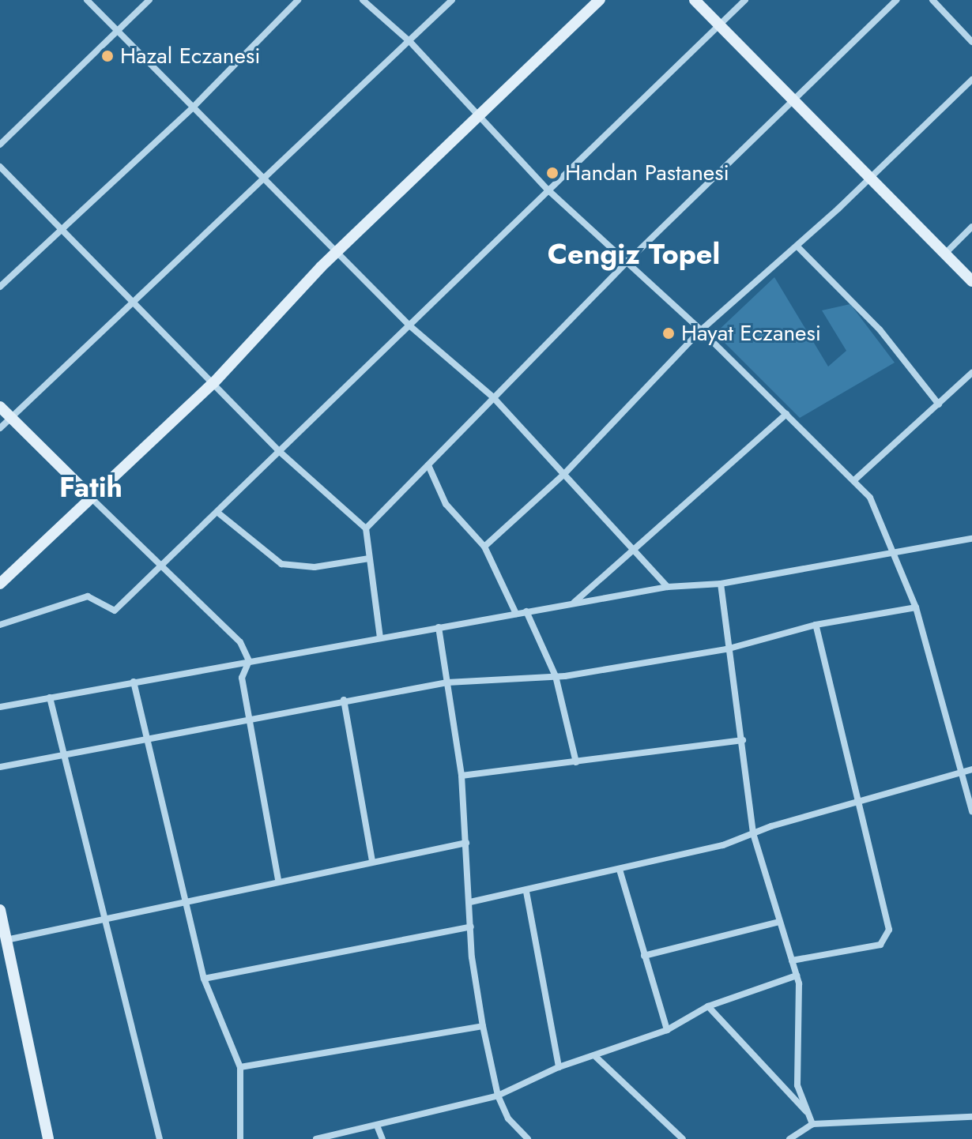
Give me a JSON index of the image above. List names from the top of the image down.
{
  "districts": ["Cengiz Topel", "Fatih"],
  "places": ["Hazal Eczanesi", "Handan Pastanesi", "Hayat Eczanesi"]
}
